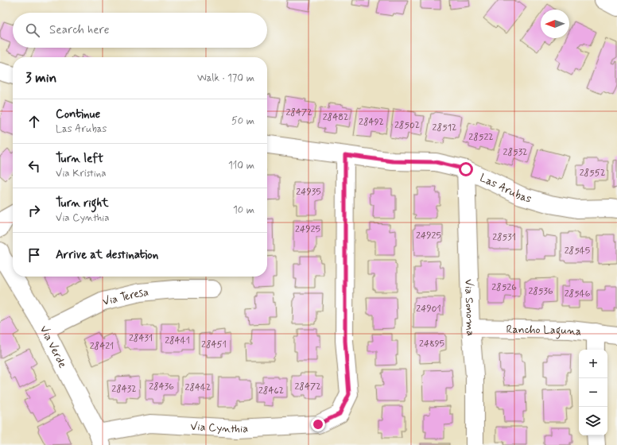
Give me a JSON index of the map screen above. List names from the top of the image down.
{
  "streets": {
    "street": [
      "Las Arubas",
      "Via Teresa",
      "Via Sonoma",
      "Rancho Laguna",
      "Via Verde",
      "Via Cynthia"
    ]
  },
  "crossings": [
    ["Las Arubas", "Via Sonoma"],
    ["Las Arubas", "Via Cynthia"],
    ["Via Teresa", "Via Verde"],
    ["Via Sonoma", "Rancho Laguna"],
    ["Via Verde", "Via Cynthia"]
  ],
  "house_numbers": [
    "28472",
    "28482",
    "28492",
    "28502",
    "28512",
    "28522",
    "28532",
    "28552",
    "24935",
    "24925",
    "24925",
    "28531",
    "28545",
    "28526",
    "28536",
    "28546",
    "24901",
    "28431",
    "28441",
    "24895",
    "28451",
    "28421",
    "28436",
    "28472",
    "28442",
    "28432",
    "28462"
  ],
  "north": "left",
  "page": {
    "search": "Search here",
    "heading": ["3 min", "Walk · 170 m"],
    "list": [
      ["Continue", "Las Arubas", "50 m"],
      ["Turn left", "Via Kristina", "110 m"],
      ["Turn right", "Via Cynthia", "10 m"],
      "Arrive at destination"
    ],
    "map_buttons": ["+", "−"]
  }
}
